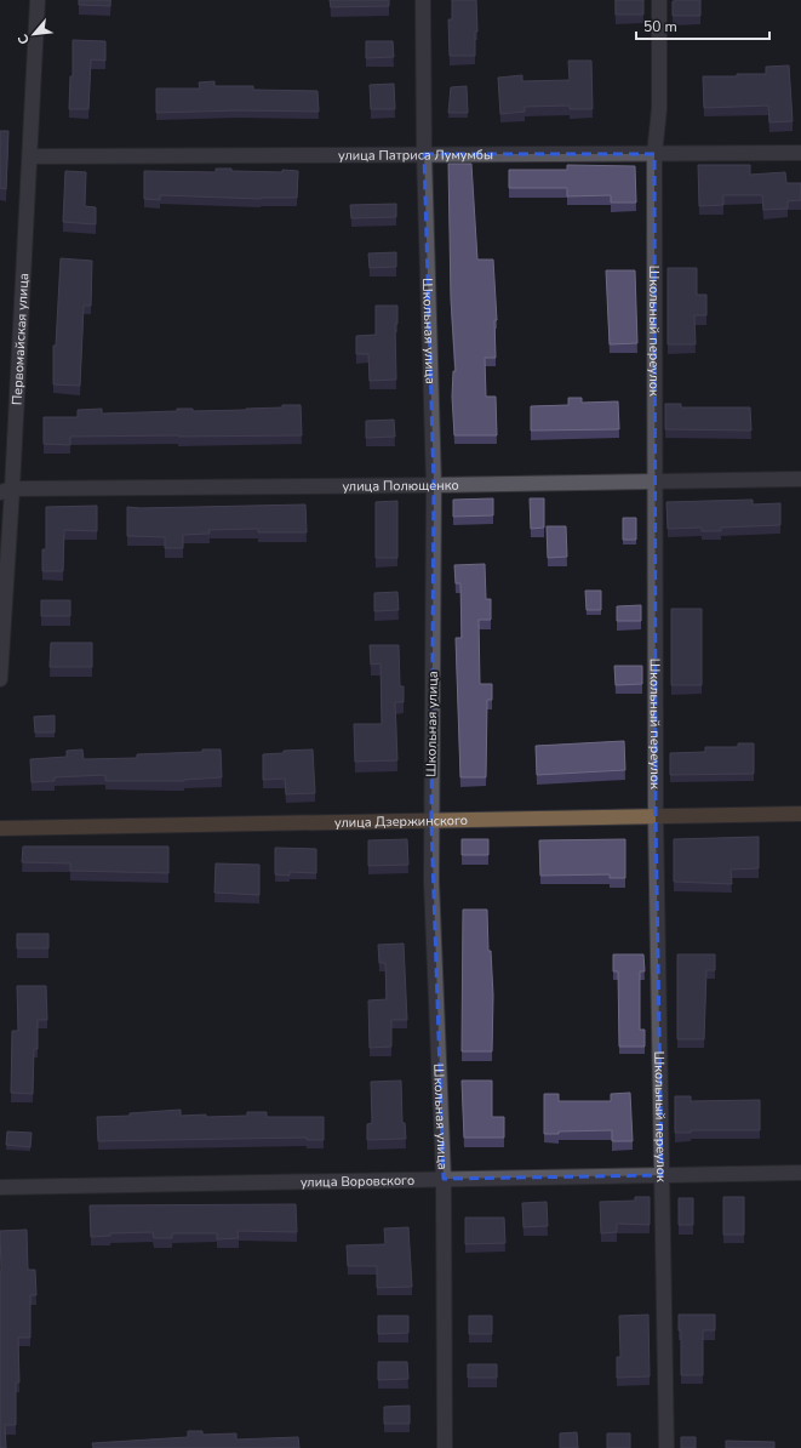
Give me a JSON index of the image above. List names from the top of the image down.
{
  "streets": {
    "street": [
      "улица Патриса Лумумбы",
      "Школьная улица",
      "Школьный переулок",
      "Первомайская улица",
      "улица Полющенко",
      "улица Дзержинского",
      "улица Воровского"
    ]
  },
  "crossings": [
    ["улица Патриса Лумумбы", "Школьная улица"],
    ["улица Патриса Лумумбы", "Школьный переулок"],
    ["улица Патриса Лумумбы", "Первомайская улица"],
    ["Школьная улица", "улица Полющенко"],
    ["Школьная улица", "улица Дзержинского"],
    ["Школьная улица", "улица Воровского"],
    ["Школьный переулок", "улица Полющенко"],
    ["Школьный переулок", "улица Дзержинского"],
    ["Школьный переулок", "улица Воровского"],
    ["Первомайская улица", "улица Полющенко"]
  ],
  "scale_bar": "50 m",
  "north": "bottom left"
}
